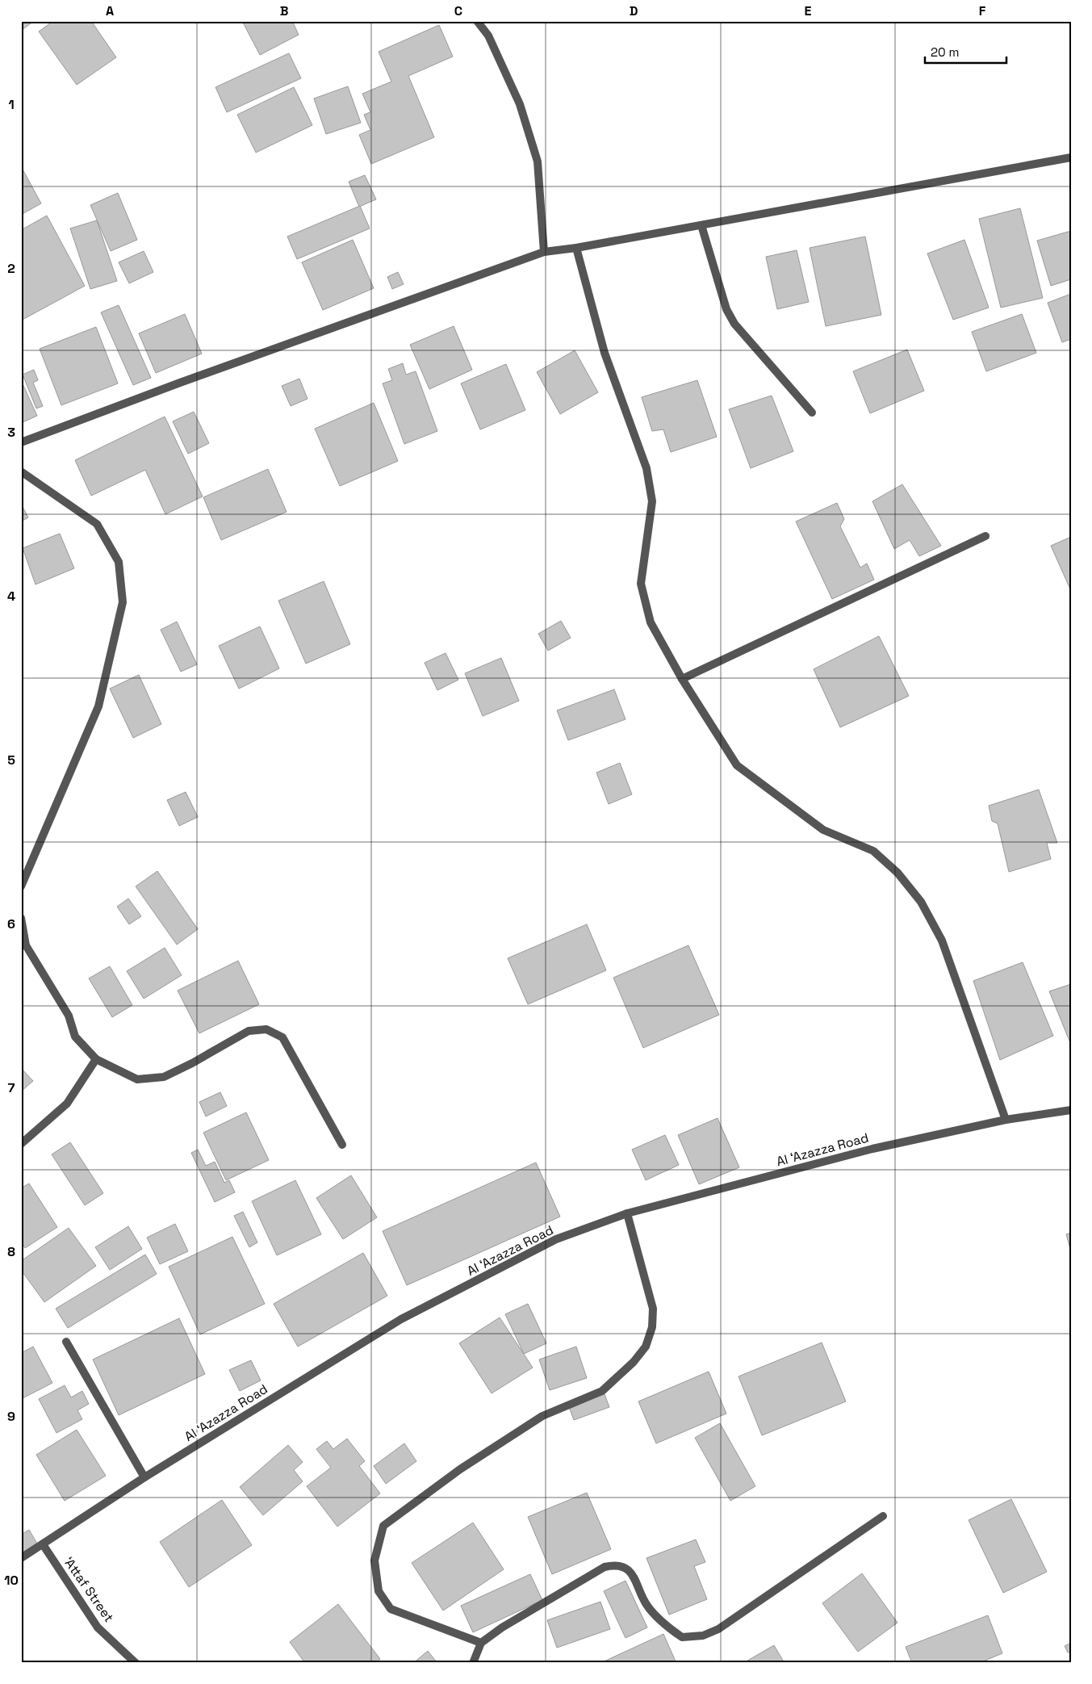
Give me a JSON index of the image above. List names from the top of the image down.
{
  "streets": {
    "street": ["Al ‘Azazza Road", "‘Attaf Street"]
  },
  "crossings": [
    ["Al ‘Azazza Road", "‘Attaf Street"]
  ],
  "scale_bar": "20 m",
  "grid": {
    "columns": [
      "A",
      "B",
      "C",
      "D",
      "E",
      "F"
    ],
    "rows": [
      "1",
      "2",
      "3",
      "4",
      "5",
      "6",
      "7",
      "8",
      "9",
      "10"
    ]
  }
}
